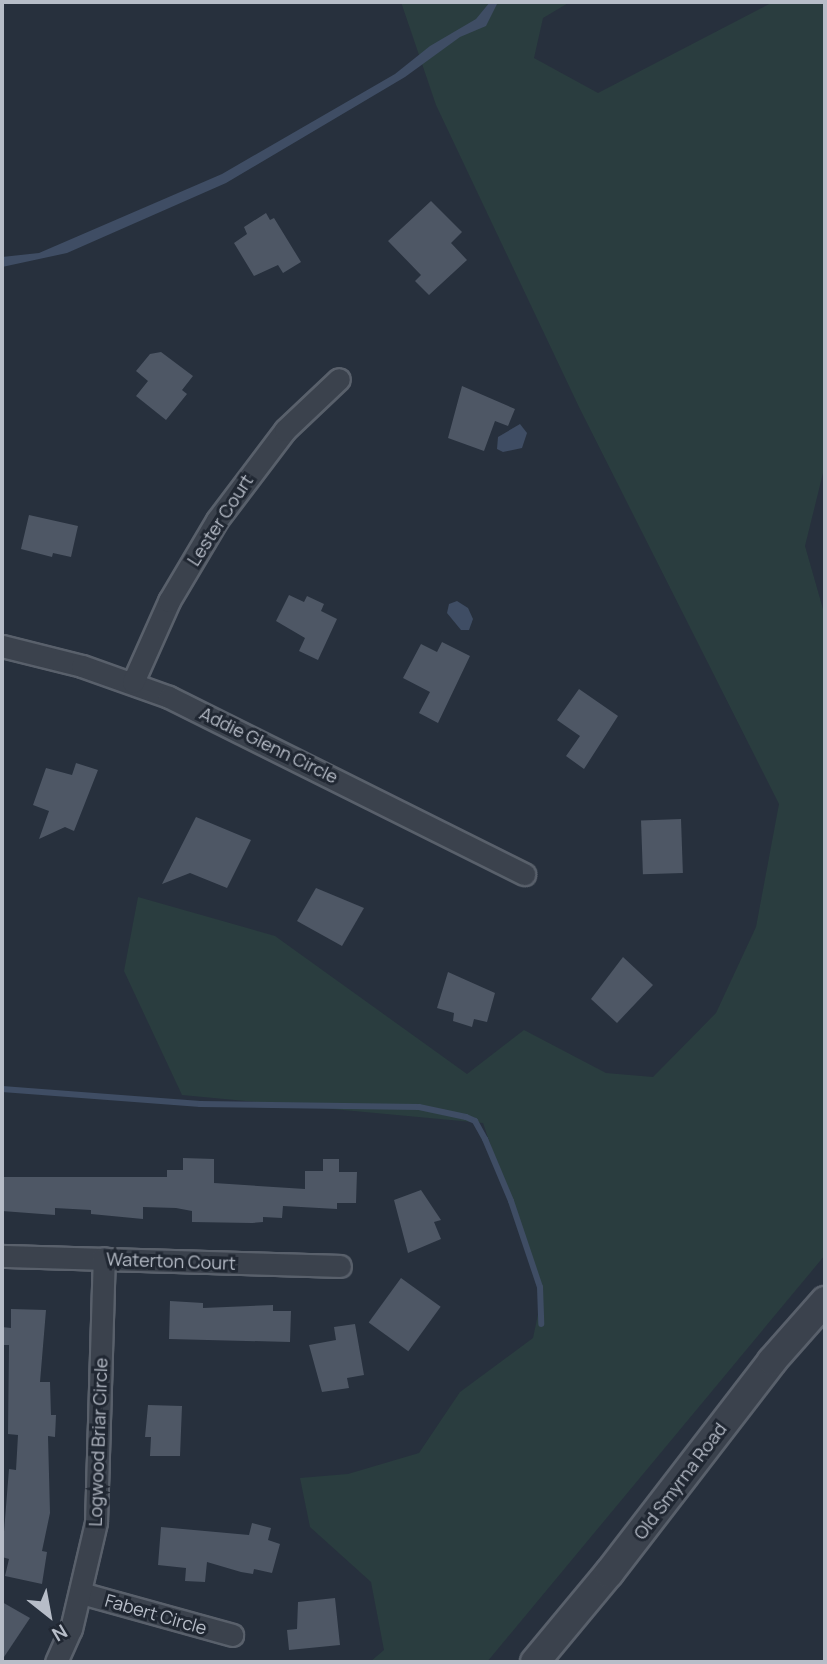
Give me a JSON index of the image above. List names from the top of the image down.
{
  "streets": {
    "street": [
      "Lester Court",
      "Addie Glenn Circle",
      "Waterton Court",
      "Logwood Briar Circle",
      "Old Smyrna Road",
      "Fabert Circle"
    ]
  },
  "crossings": [
    ["Lester Court", "Addie Glenn Circle"],
    ["Waterton Court", "Logwood Briar Circle"],
    ["Logwood Briar Circle", "Fabert Circle"]
  ],
  "north": "bottom right"
}
